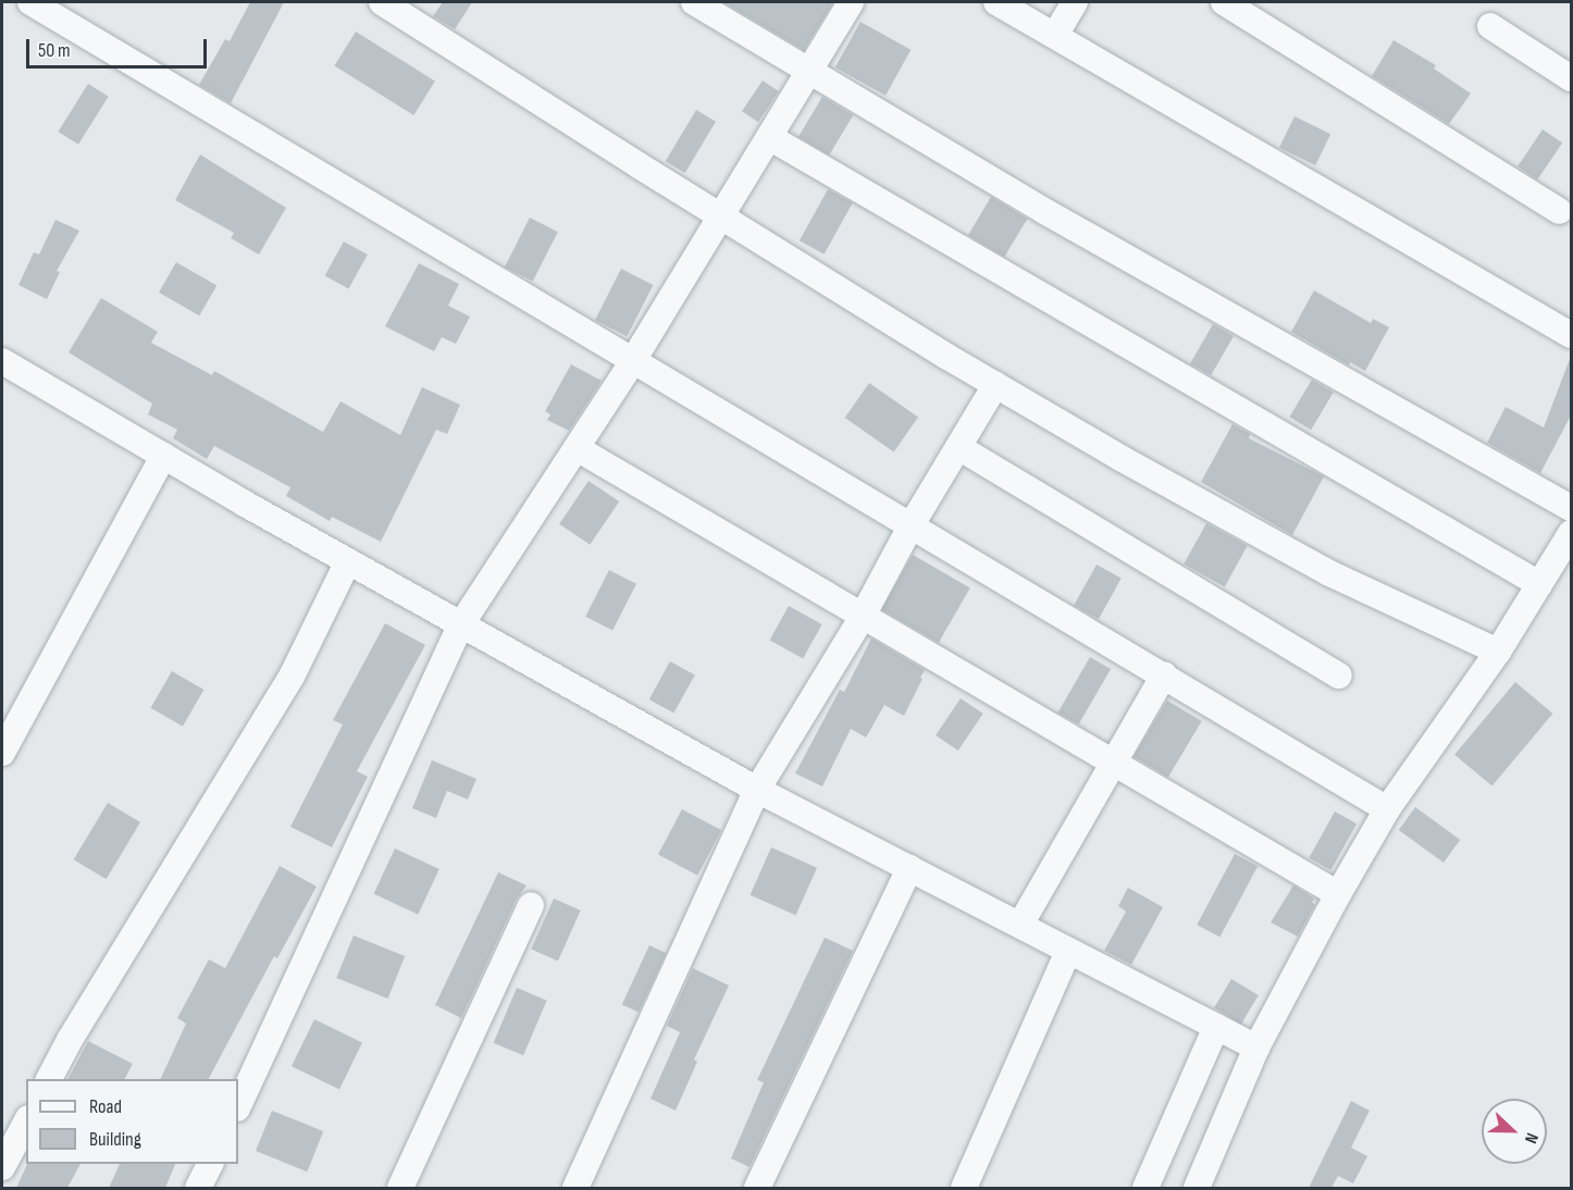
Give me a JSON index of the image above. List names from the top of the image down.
{
  "legend": ["Road", "Building"],
  "scale_bar": "50 m",
  "north": "right"
}
